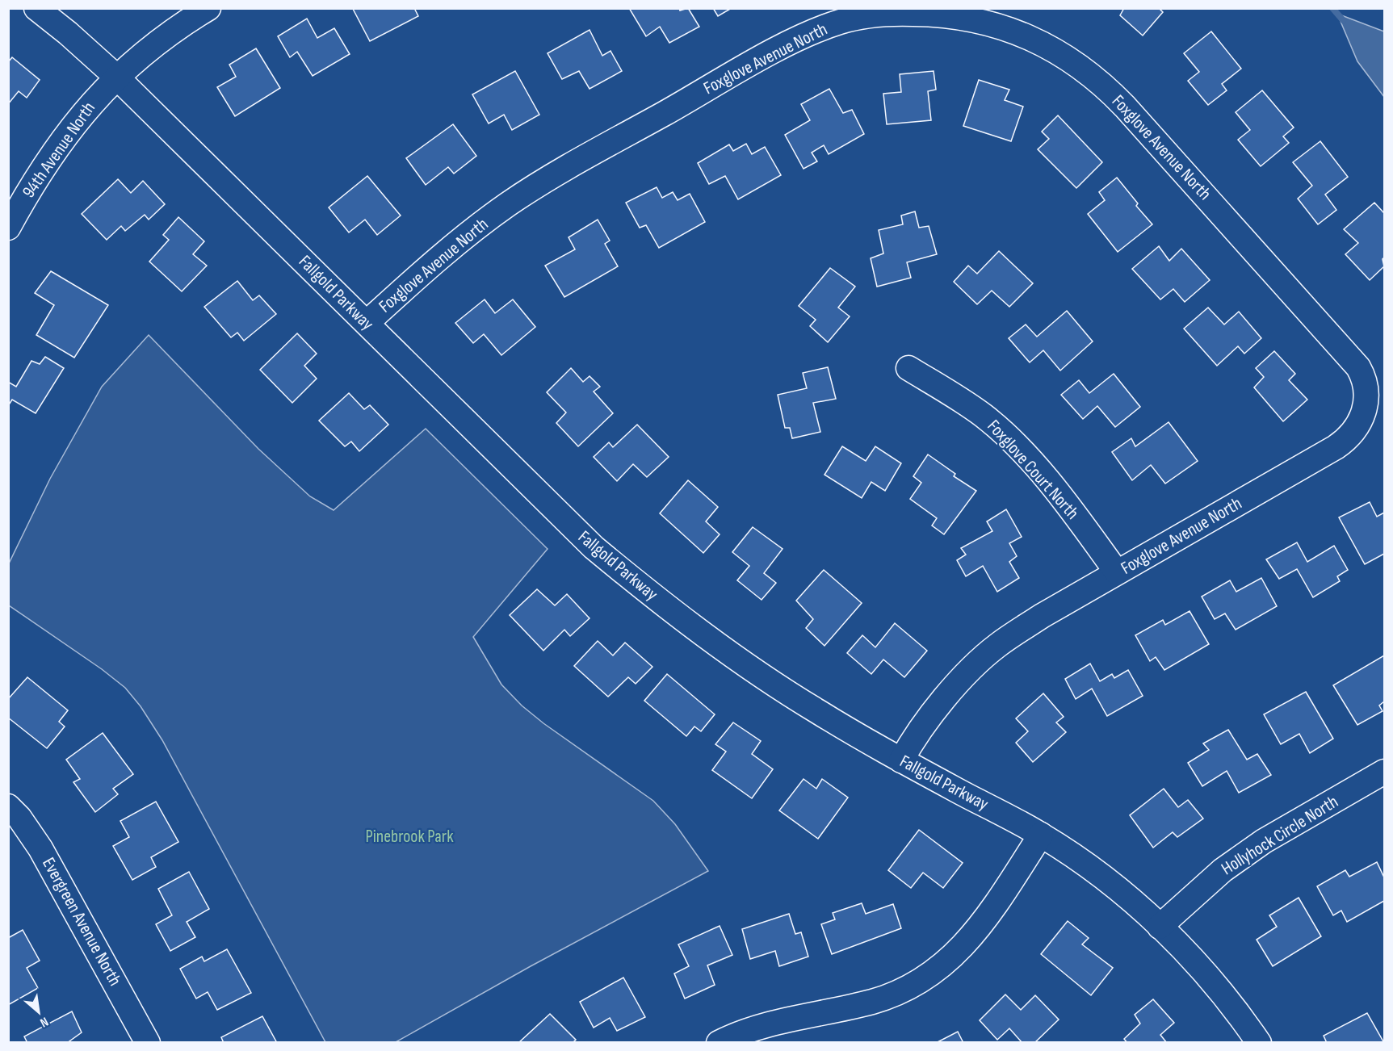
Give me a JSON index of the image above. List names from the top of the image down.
{
  "streets": {
    "street": [
      "Foxglove Avenue North",
      "94th Avenue North",
      "Fallgold Parkway",
      "Foxglove Court North",
      "Hollyhock Circle North",
      "Evergreen Avenue North"
    ]
  },
  "crossings": [
    ["Foxglove Avenue North", "Fallgold Parkway"],
    ["Foxglove Avenue North", "Foxglove Court North"],
    ["94th Avenue North", "Fallgold Parkway"],
    ["Fallgold Parkway", "Hollyhock Circle North"]
  ],
  "parks": ["Pinebrook Park"],
  "north": "bottom right"
}
